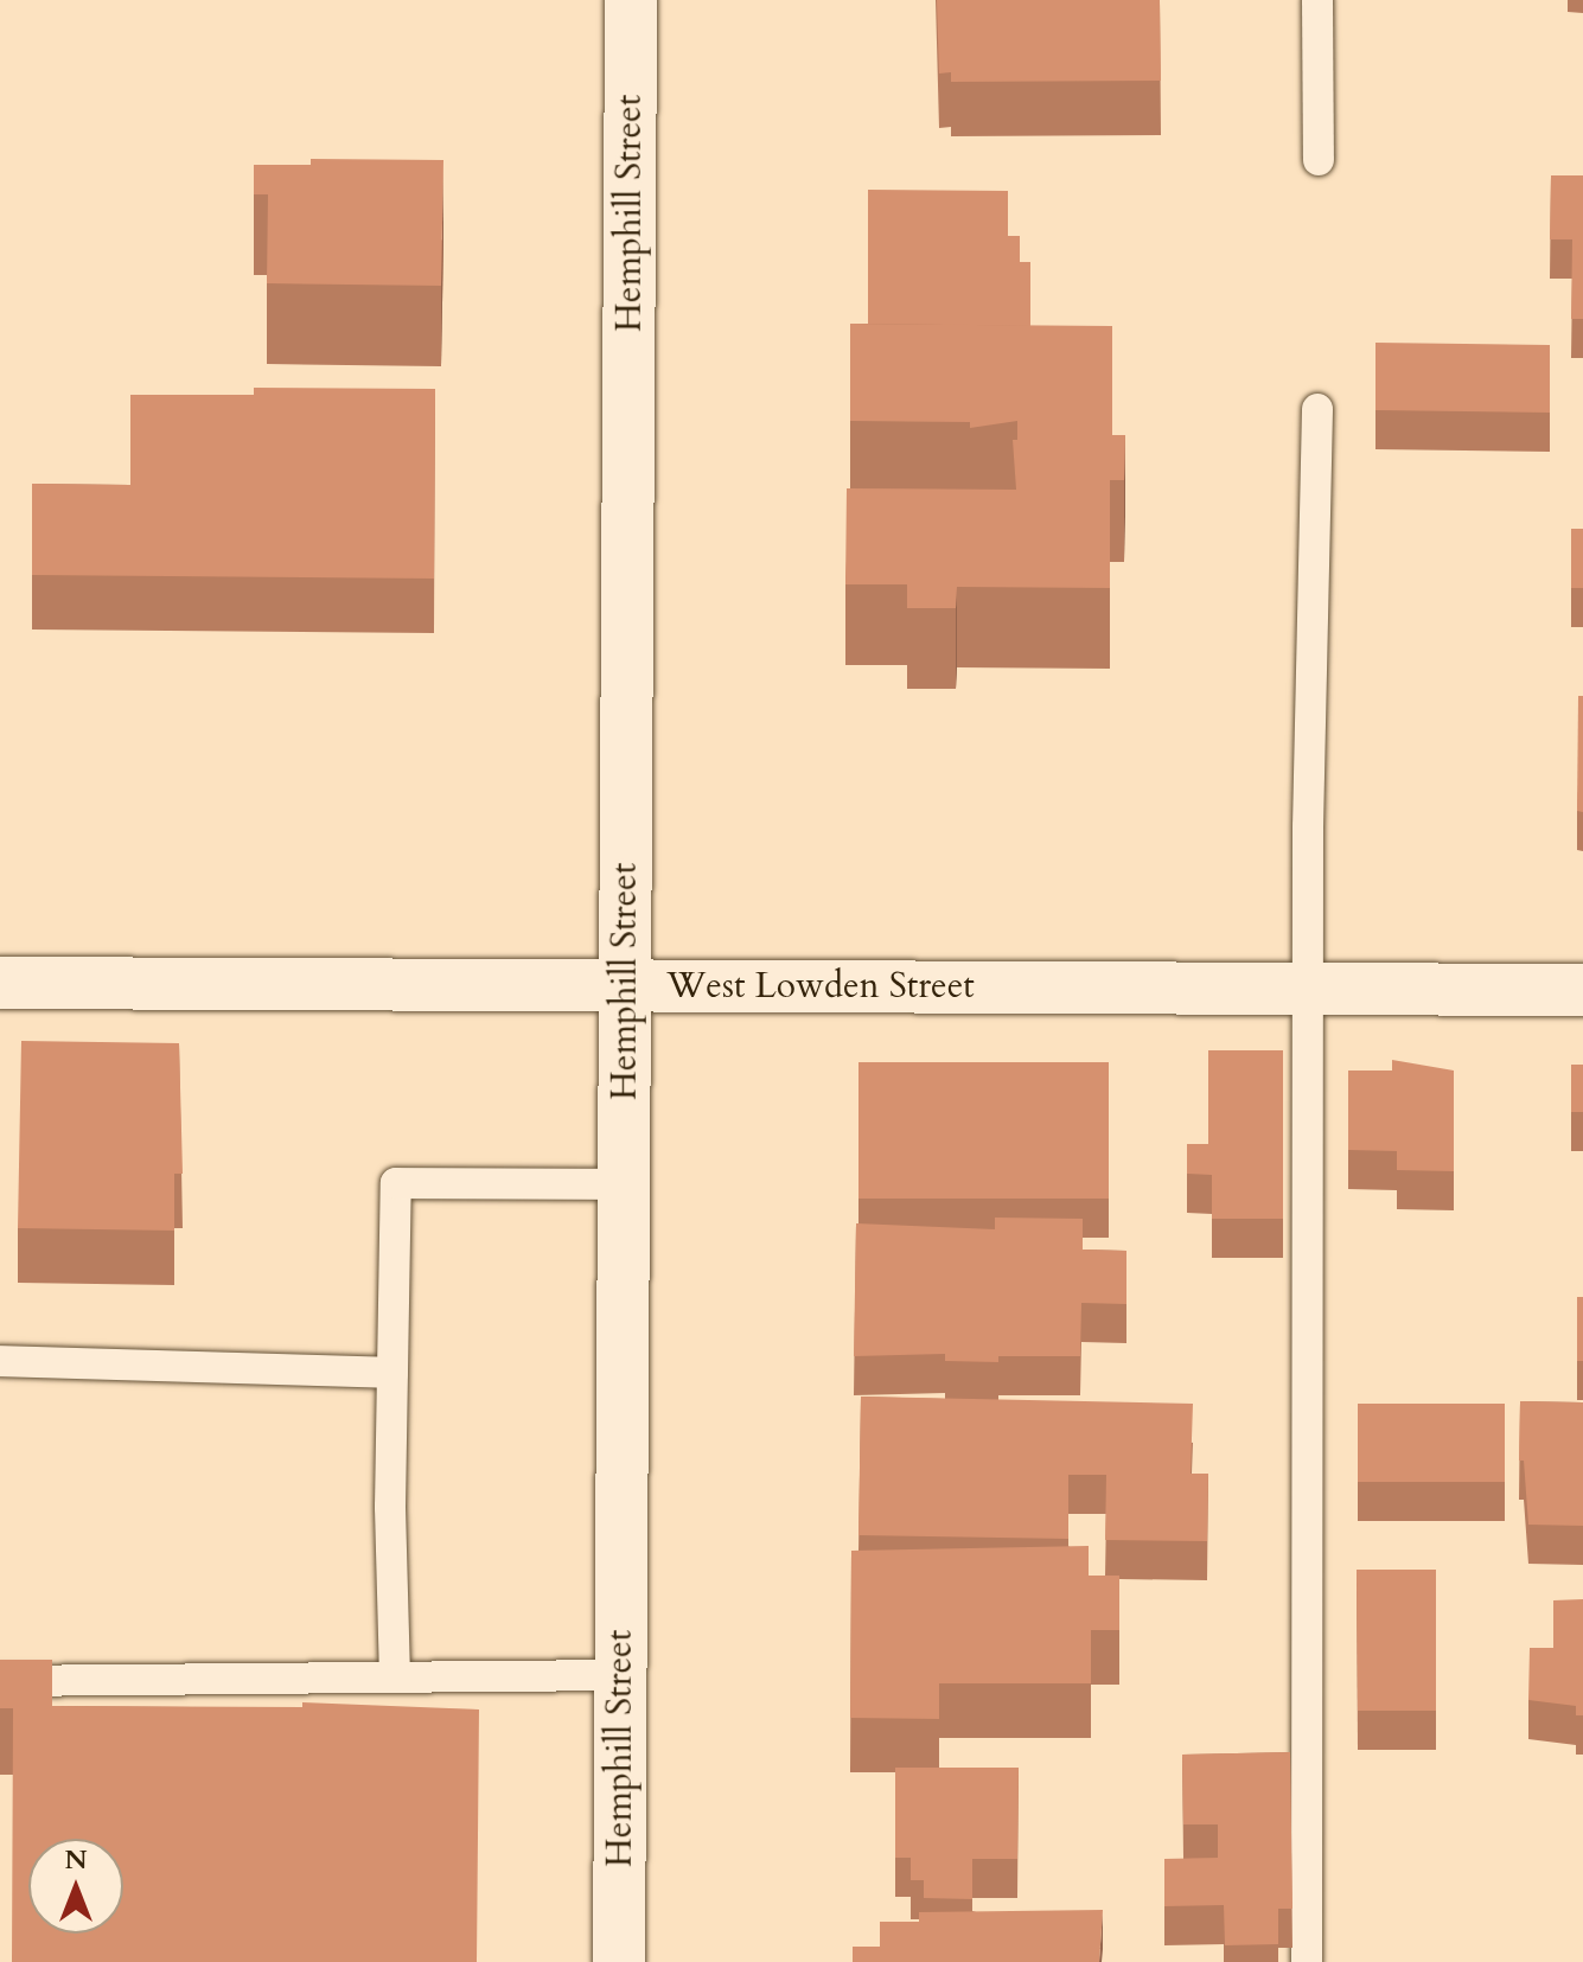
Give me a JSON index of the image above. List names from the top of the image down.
{
  "streets": {
    "main road": ["Hemphill Street", "West Lowden Street"]
  },
  "crossings": [
    ["Hemphill Street", "West Lowden Street"]
  ],
  "north": "top"
}
